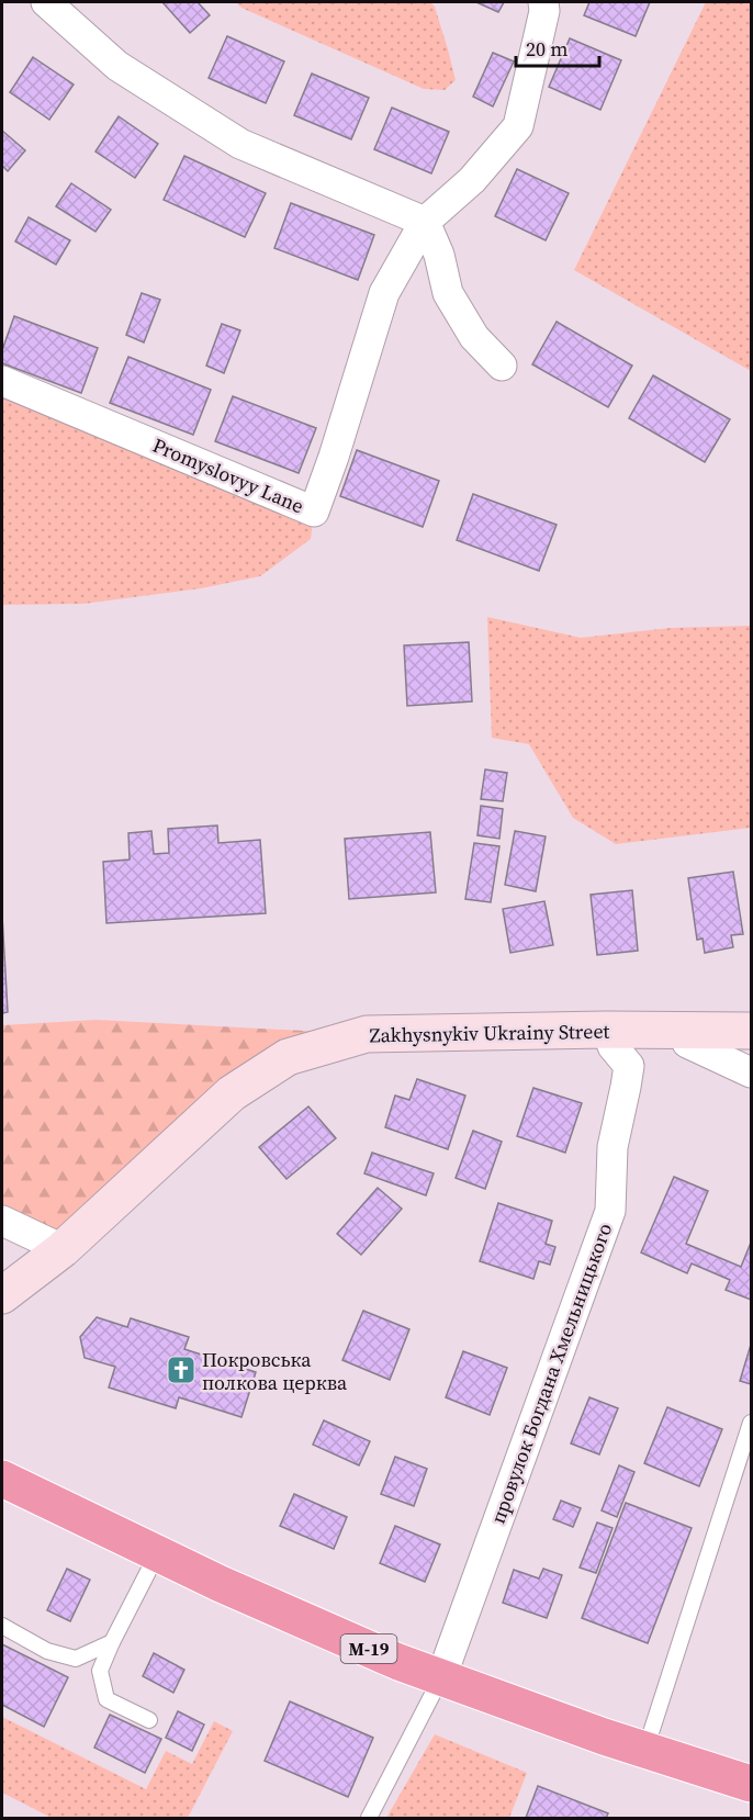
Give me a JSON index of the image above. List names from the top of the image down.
{
  "streets": {
    "highway": ["М-19"],
    "street": ["Promyslovyy Lane", "Zakhysnykiv Ukrainy Street", "провулок Богдана Хмельницького"]
  },
  "crossings": [
    ["Zakhysnykiv Ukrainy Street", "провулок Богдана Хмельницького"],
    ["провулок Богдана Хмельницького", "М-19"]
  ],
  "places": {
    "church": ["Покровська полкова церква"]
  },
  "scale_bar": "20 m"
}
